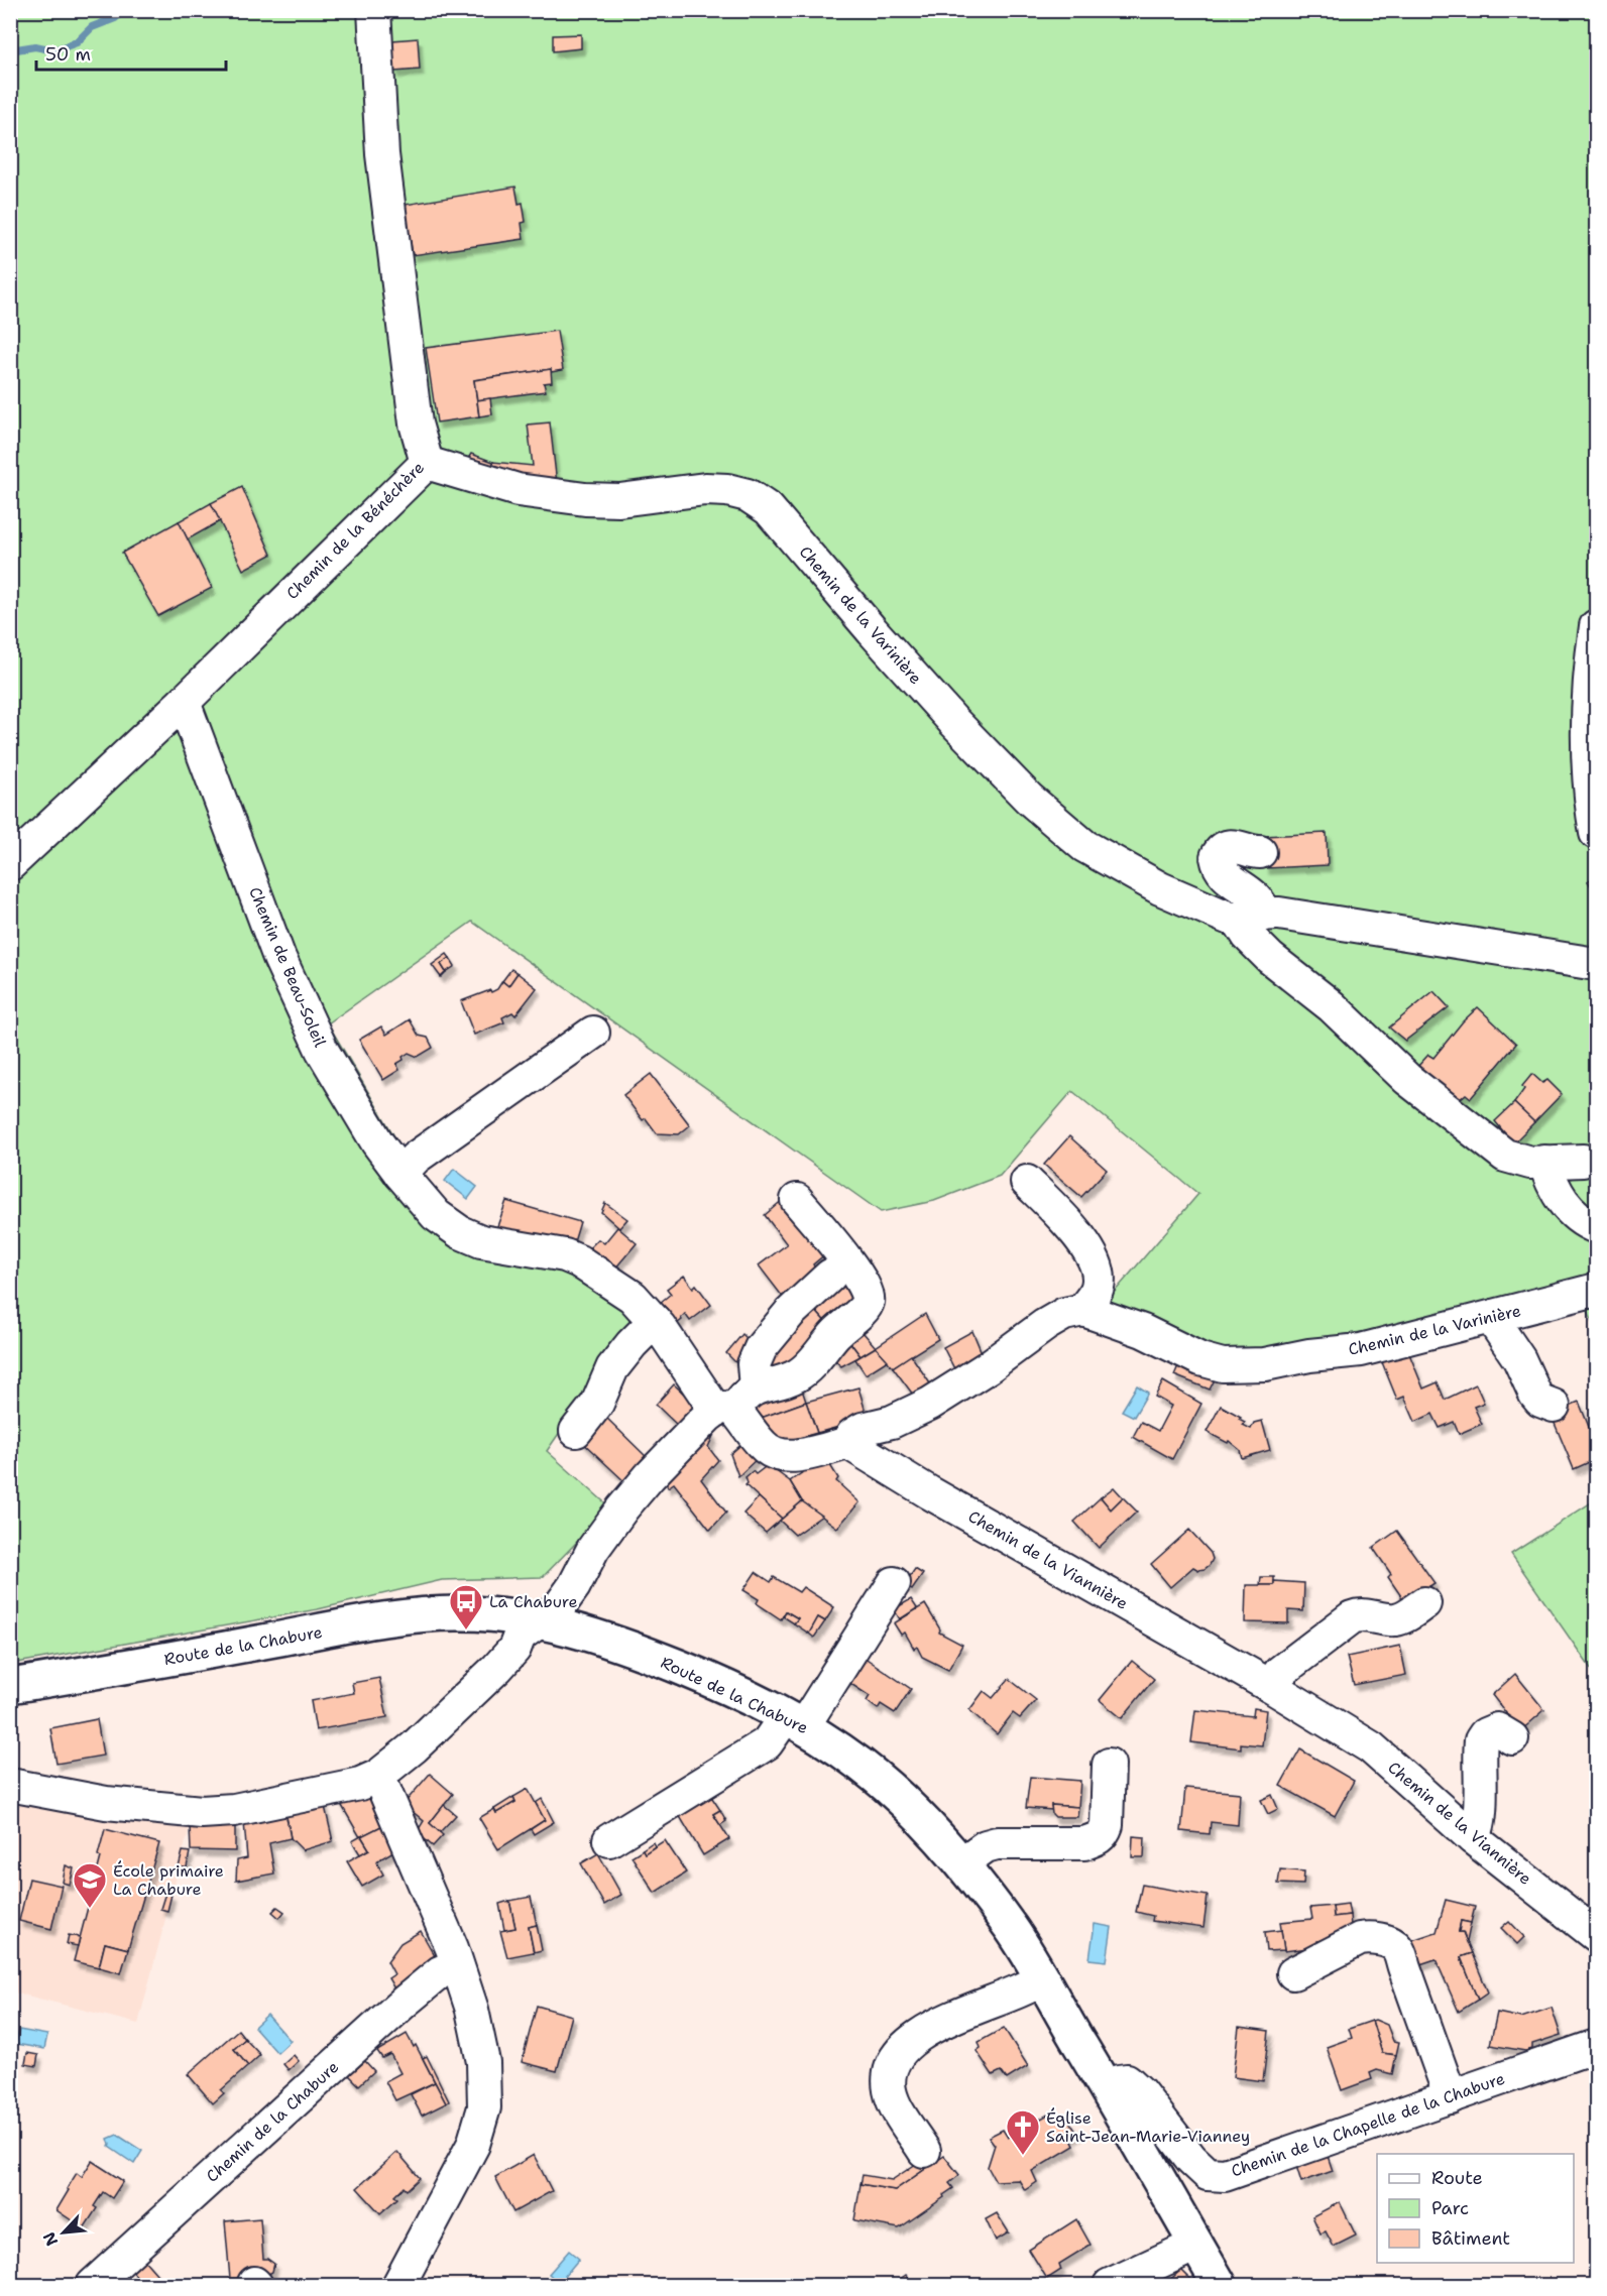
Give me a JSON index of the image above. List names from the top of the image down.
{
  "streets": {
    "main road": ["Route de la Chabure"],
    "street": [
      "Chemin de la Bénéchère",
      "Chemin de la Varinière",
      "Chemin de Beau-Soleil",
      "Chemin de la Viannière",
      "Chemin de la Chabure",
      "Chemin de la Chapelle de la Chabure"
    ]
  },
  "crossings": [
    ["Chemin de la Bénéchère", "Chemin de la Varinière"],
    ["Chemin de la Bénéchère", "Chemin de Beau-Soleil"],
    ["Route de la Chabure", "Chemin de la Chapelle de la Chabure"]
  ],
  "places": {
    "bus stop": ["La Chabure"],
    "school or university": ["École primaire La Chabure"],
    "church": ["Église Saint-Jean-Marie-Vianney"]
  },
  "legend": ["Route", "Parc", "Bâtiment"],
  "scale_bar": "50 m",
  "north": "bottom left"
}
